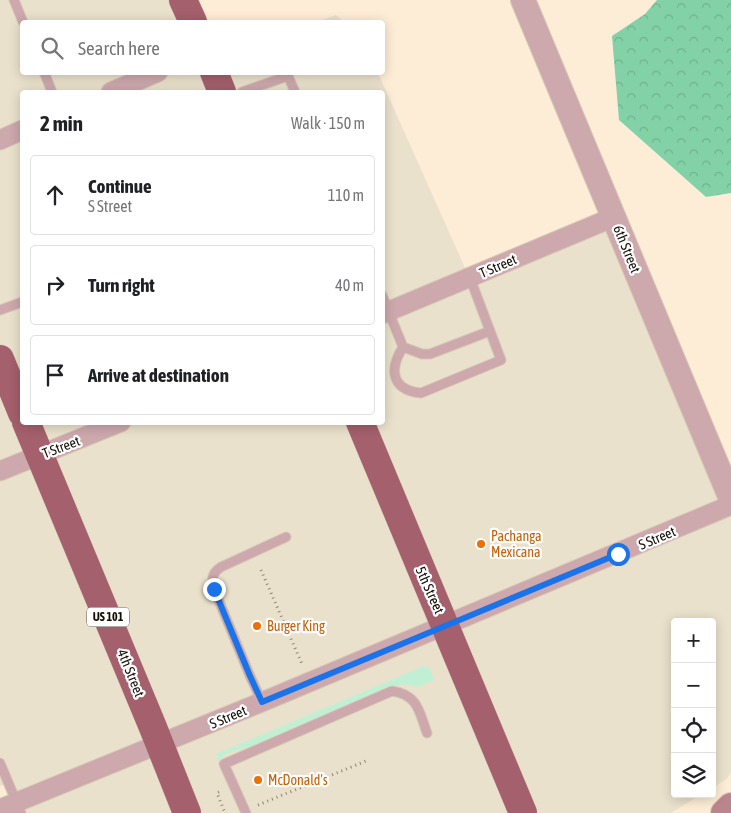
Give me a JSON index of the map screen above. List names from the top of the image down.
{
  "streets": {
    "highway": ["5th Street", "US 101", "4th Street"],
    "street": ["6th Street", "T Street", "S Street"]
  },
  "crossings": [
    ["6th Street", "T Street"],
    ["T Street", "4th Street"],
    ["S Street", "5th Street"],
    ["S Street", "4th Street"]
  ],
  "places": ["Pachanga Mexicana", "Burger King", "McDonald's"],
  "page": {
    "search": "Search here",
    "heading": ["2 min", "Walk · 150 m"],
    "list": [
      ["Continue", "S Street", "110 m"],
      ["Turn right", "40 m"],
      "Arrive at destination"
    ],
    "map_buttons": ["+", "−"]
  }
}
